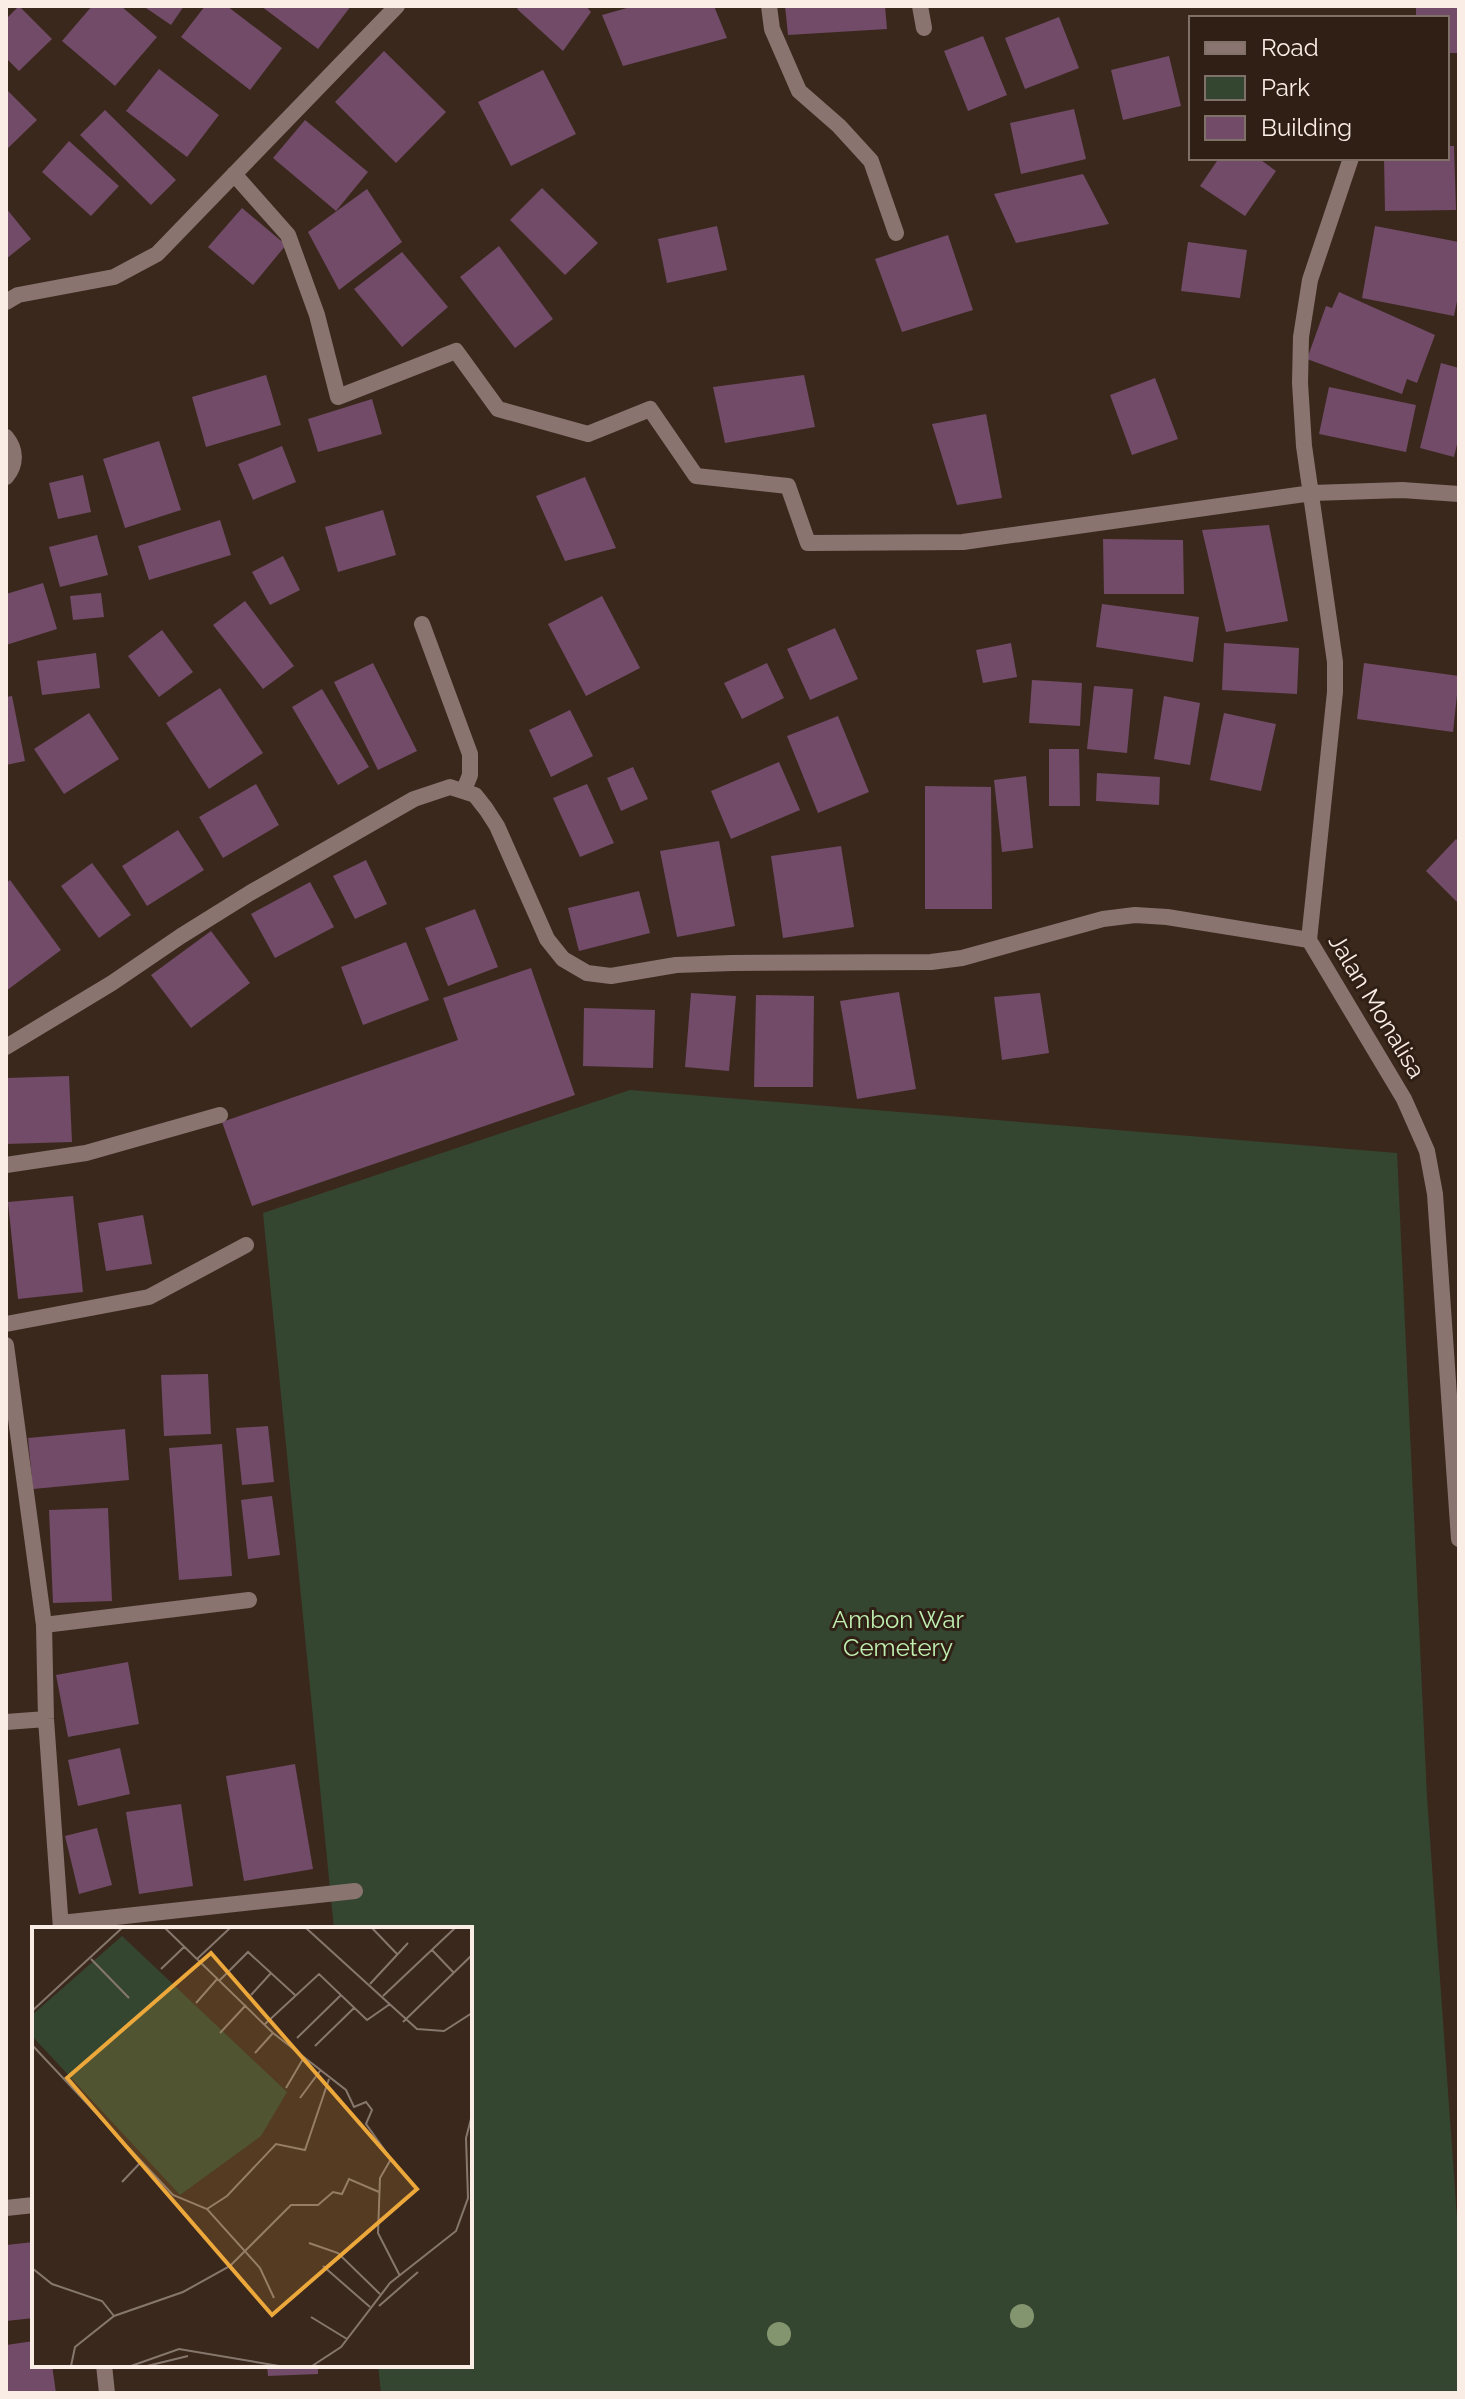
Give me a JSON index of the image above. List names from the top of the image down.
{
  "streets": {
    "street": ["Jalan Monalisa"]
  },
  "parks": ["Ambon War Cemetery"],
  "legend": ["Road", "Park", "Building"]
}
